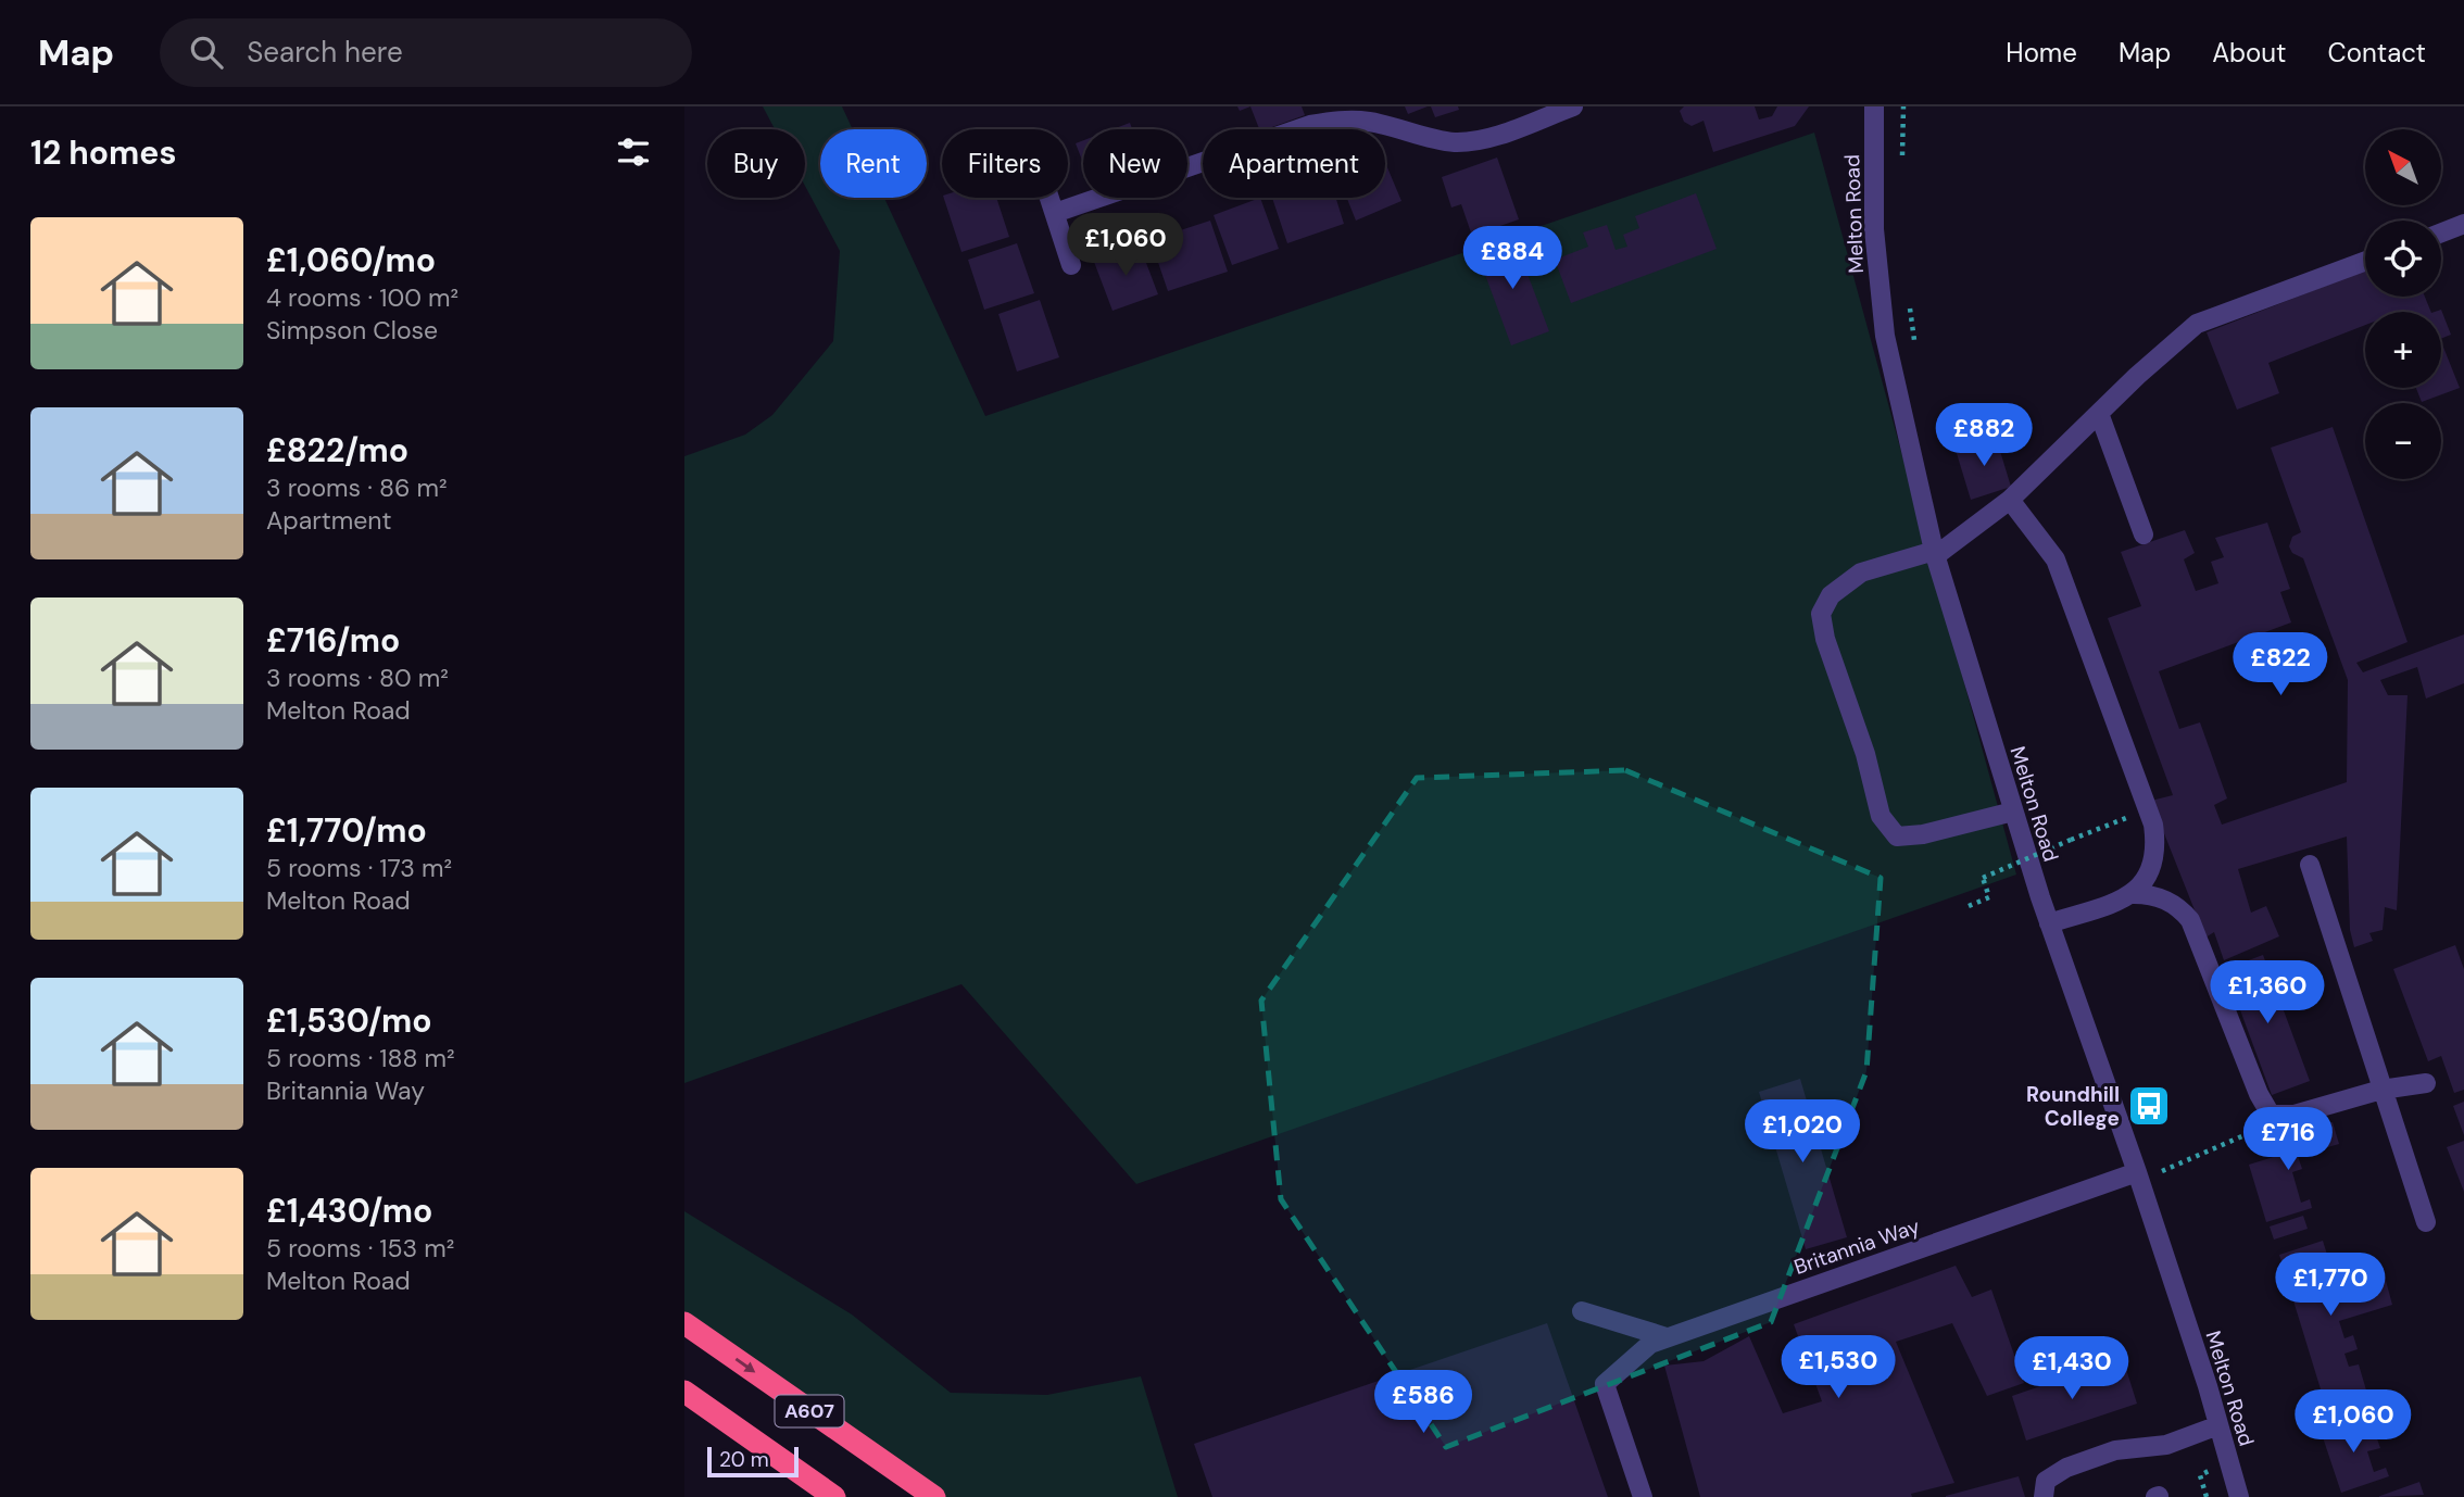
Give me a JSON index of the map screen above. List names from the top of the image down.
{
  "streets": {
    "highway": ["A607"],
    "street": ["Melton Road", "Britannia Way"]
  },
  "crossings": [
    ["Melton Road", "Britannia Way"]
  ],
  "places": {
    "bus stop": ["Roundhill College"]
  },
  "scale_bar": "20 m",
  "north": "top left",
  "page": {
    "header": "Map",
    "search": "Search here",
    "nav": [
      "Home",
      "Map",
      "About",
      "Contact"
    ],
    "heading": "12 homes",
    "map_buttons": ["+", "−"],
    "chip": [
      "Buy",
      "Rent",
      "Filters",
      "New",
      "Apartment"
    ],
    "list": [
      {
        "name": "£1,060/mo",
        "note": "4 rooms · 100 m² · Simpson Close"
      },
      {
        "name": "£822/mo",
        "note": "3 rooms · 86 m² · Apartment"
      },
      {
        "name": "£716/mo",
        "note": "3 rooms · 80 m² · Melton Road"
      },
      {
        "name": "£1,770/mo",
        "note": "5 rooms · 173 m² · Melton Road"
      },
      {
        "name": "£1,530/mo",
        "note": "5 rooms · 188 m² · Britannia Way"
      },
      {
        "name": "£1,430/mo",
        "note": "5 rooms · 153 m² · Melton Road"
      }
    ],
    "price": [
      "£1,060",
      "£884",
      "£882",
      "£822",
      "£1,360",
      "£1,020",
      "£716",
      "£1,770",
      "£1,530",
      "£1,430",
      "£586",
      "£1,060"
    ],
    "scale": "20 m"
  }
}
